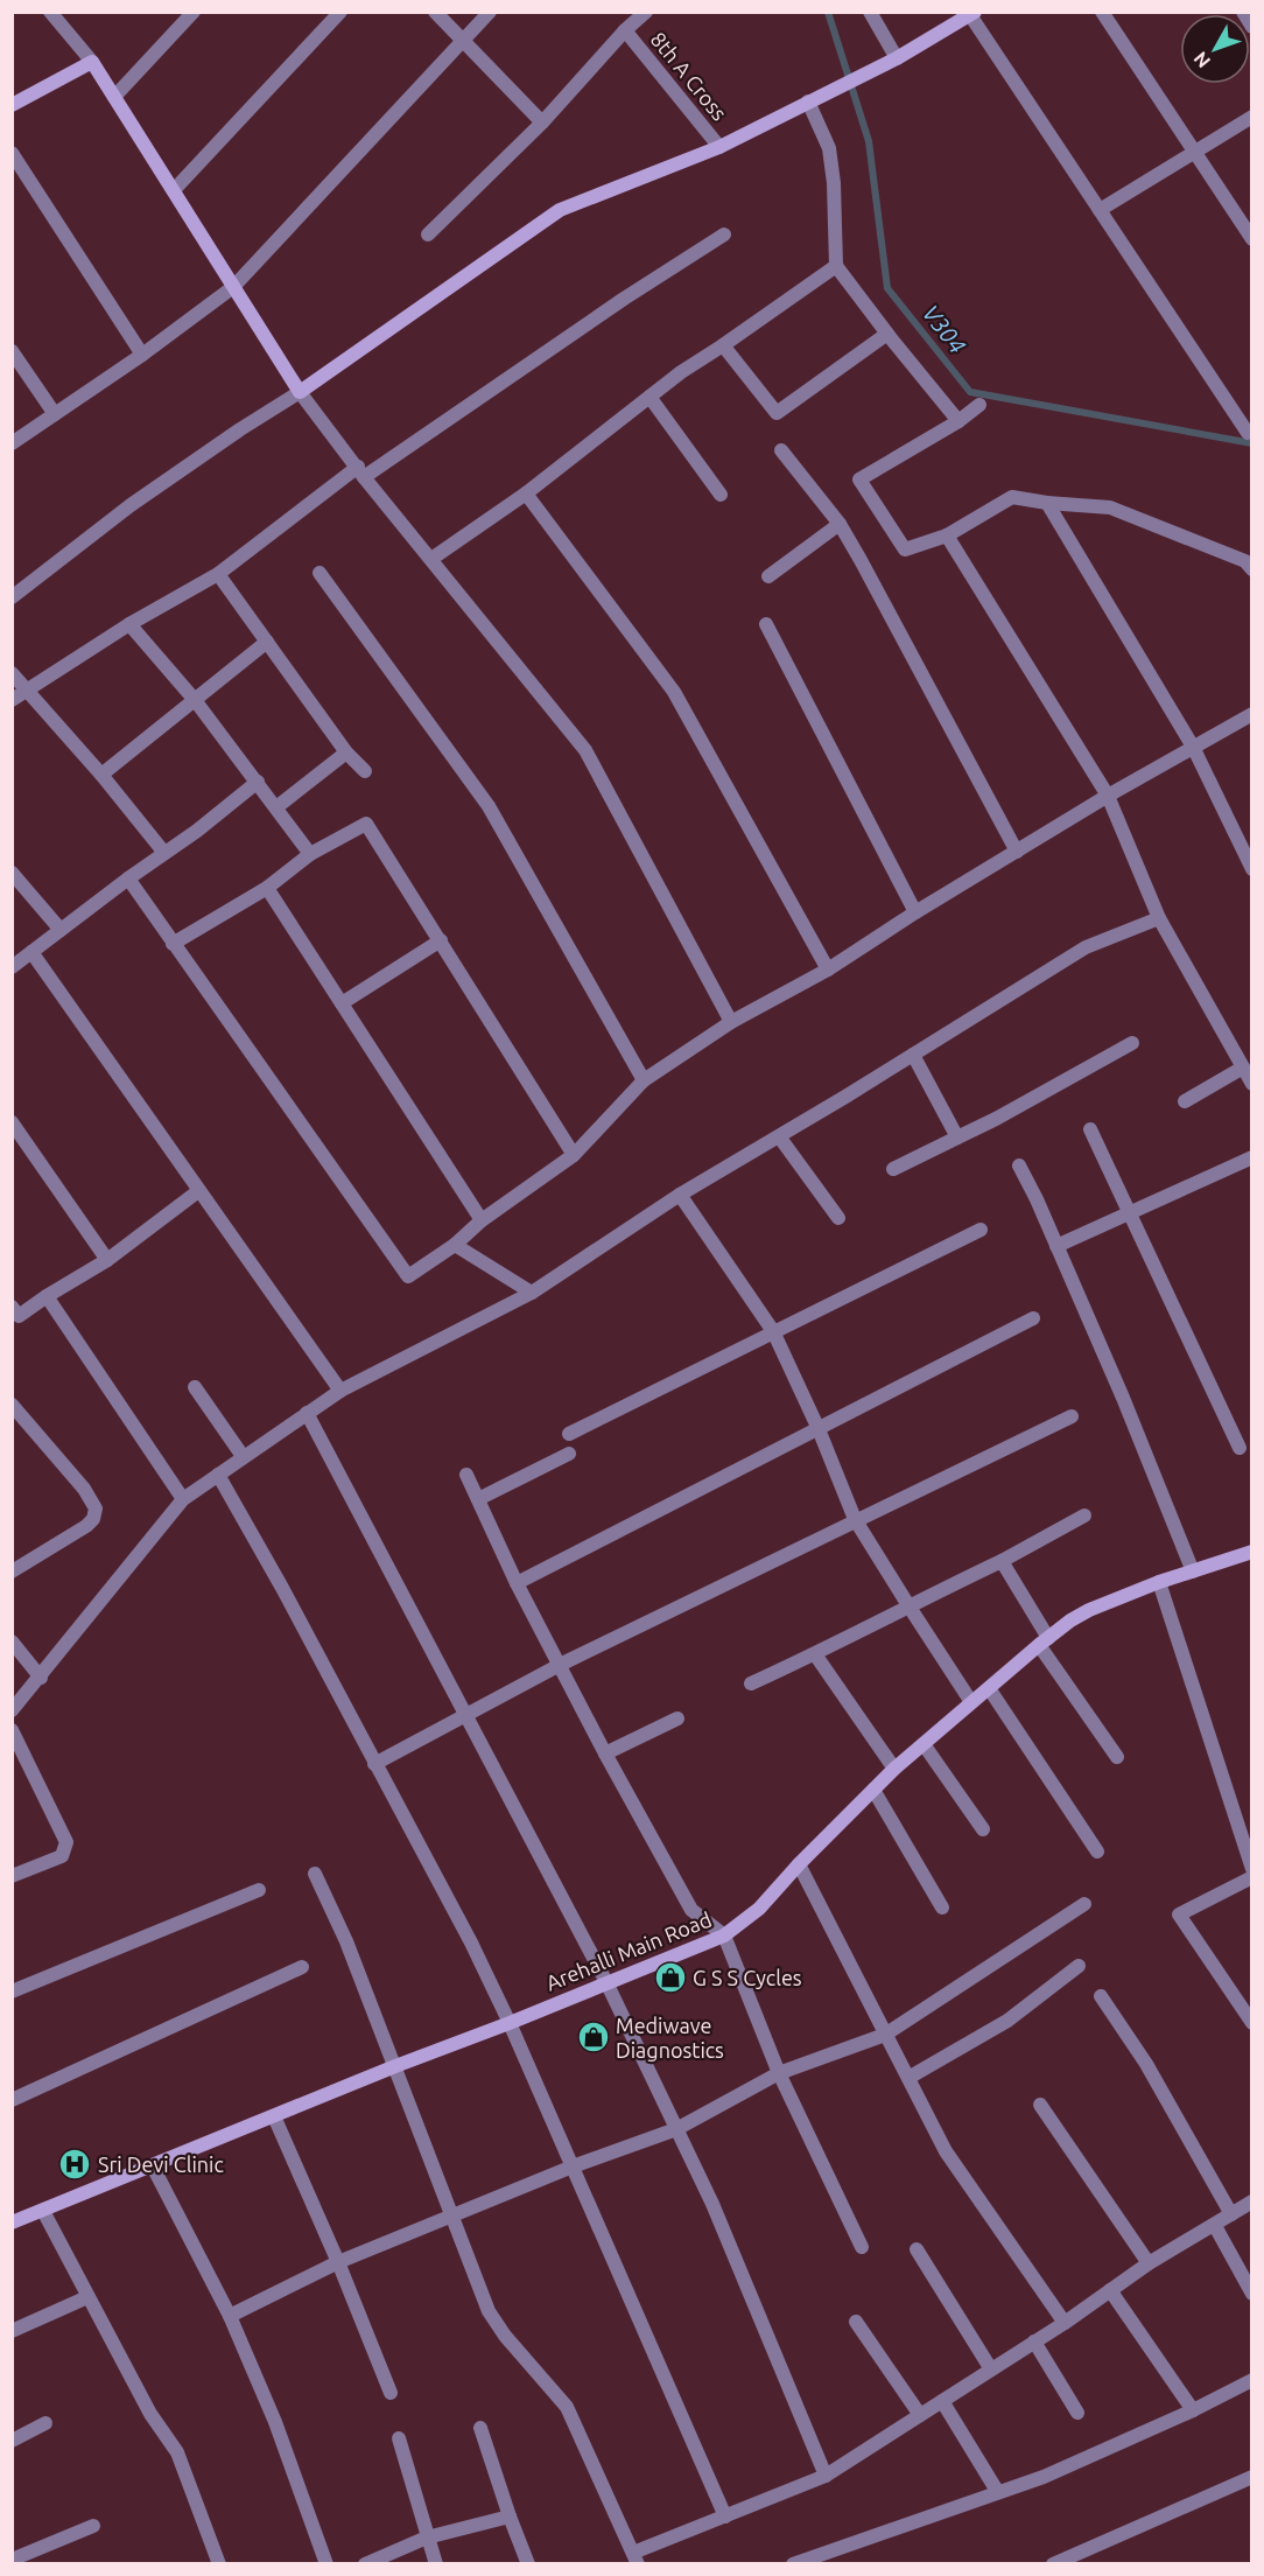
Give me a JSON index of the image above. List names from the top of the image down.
{
  "streets": {
    "street": ["8th A Cross", "Arehalli Main Road"]
  },
  "water": ["V304"],
  "places": {
    "shop": ["G S S Cycles", "Mediwave Diagnostics"],
    "hospital": ["Sri Devi Clinic"]
  },
  "north": "bottom left"
}
